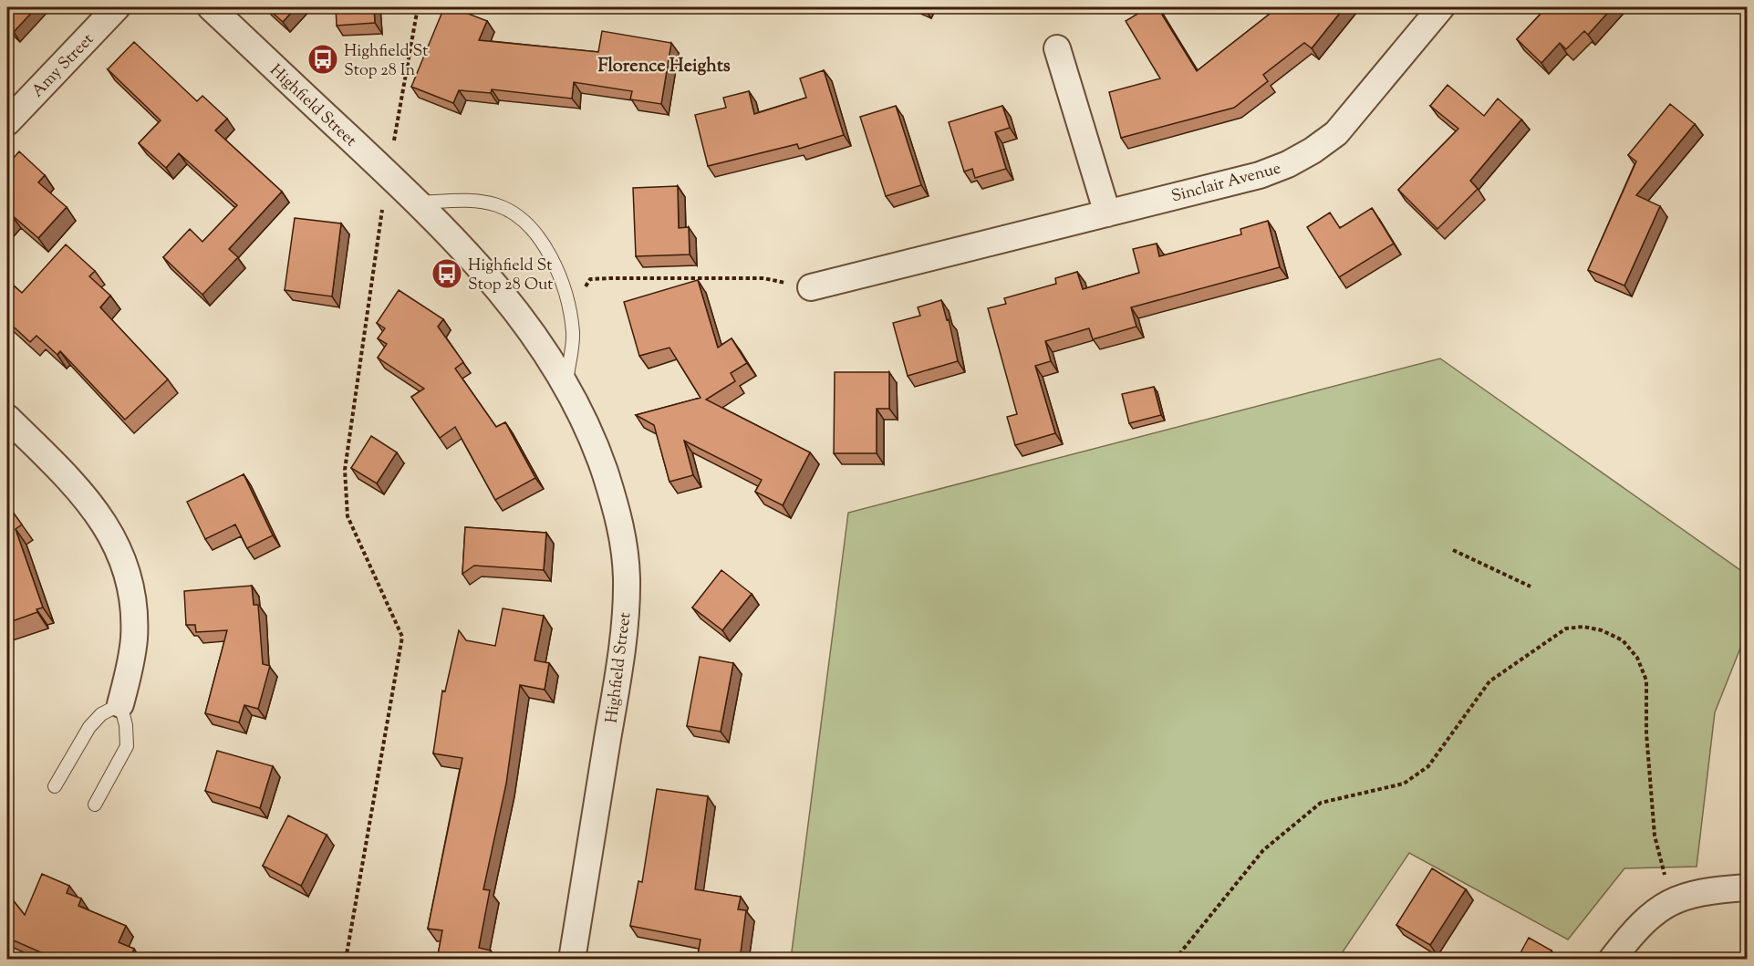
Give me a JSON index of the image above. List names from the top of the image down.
{
  "streets": {
    "street": ["Amy Street", "Highfield Street", "Sinclair Avenue"]
  },
  "districts": ["Florence Heights"],
  "places": {
    "bus stop": ["Highfield St Stop 28 In", "Highfield St Stop 28 Out"]
  }
}
